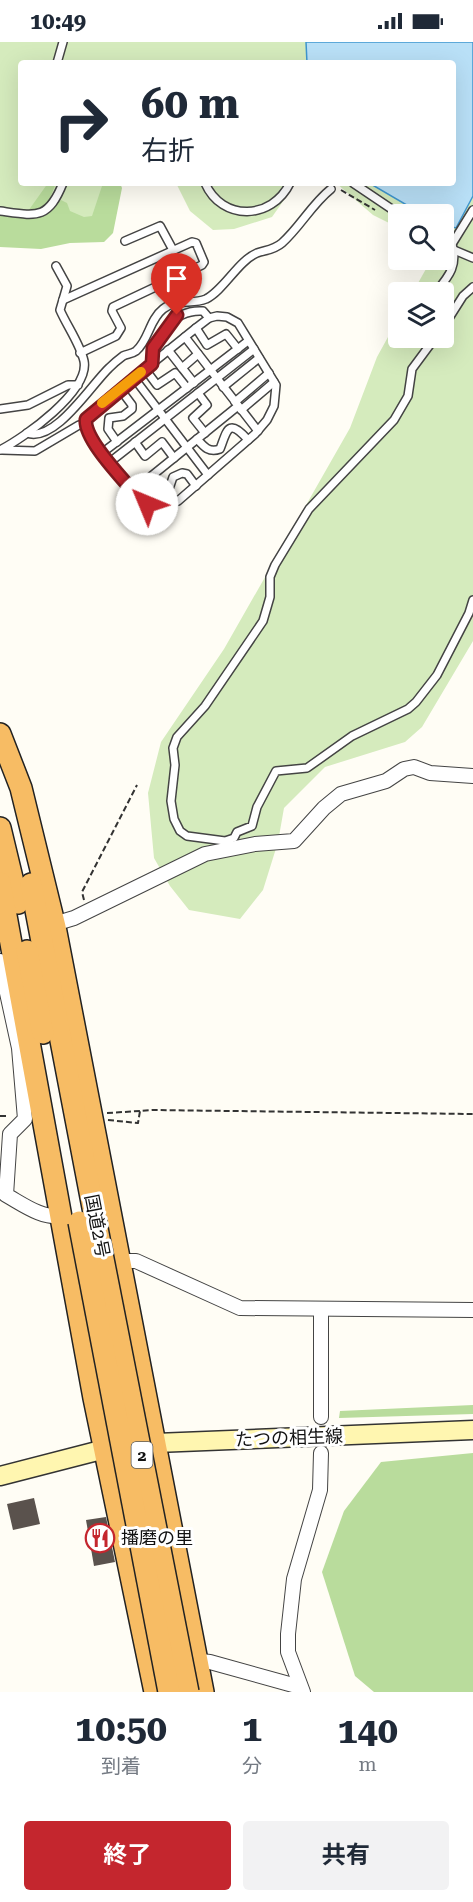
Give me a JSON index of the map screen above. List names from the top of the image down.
{
  "streets": {
    "highway": ["国道2号", "2"],
    "main road": ["たつの相生線"]
  },
  "crossings": [
    ["たつの相生線", "2"]
  ],
  "places": {
    "restaurant": ["播磨の里"]
  },
  "page": {
    "status": "10:49",
    "turn": ["60 m", "右折"],
    "eta": [
      "10:50",
      "到着",
      "1",
      "分",
      "140",
      "m"
    ],
    "buttons": ["終了", "共有"]
  }
}
